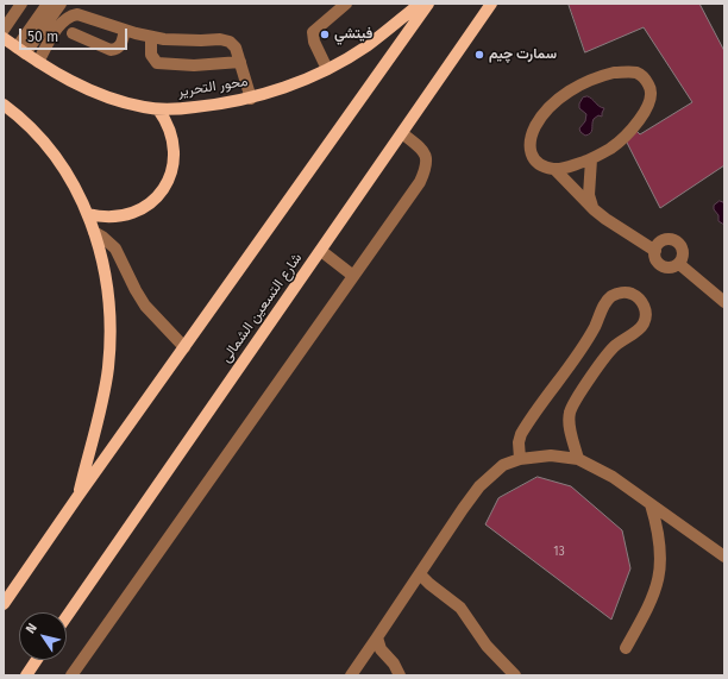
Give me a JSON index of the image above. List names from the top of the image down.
{
  "streets": {
    "main road": ["محور التحرير", "شارع التسعين الشمالى"]
  },
  "places": ["فيتشي", "سمارت چيم"],
  "house_numbers": ["13"],
  "scale_bar": "50 m",
  "north": "top left"
}
